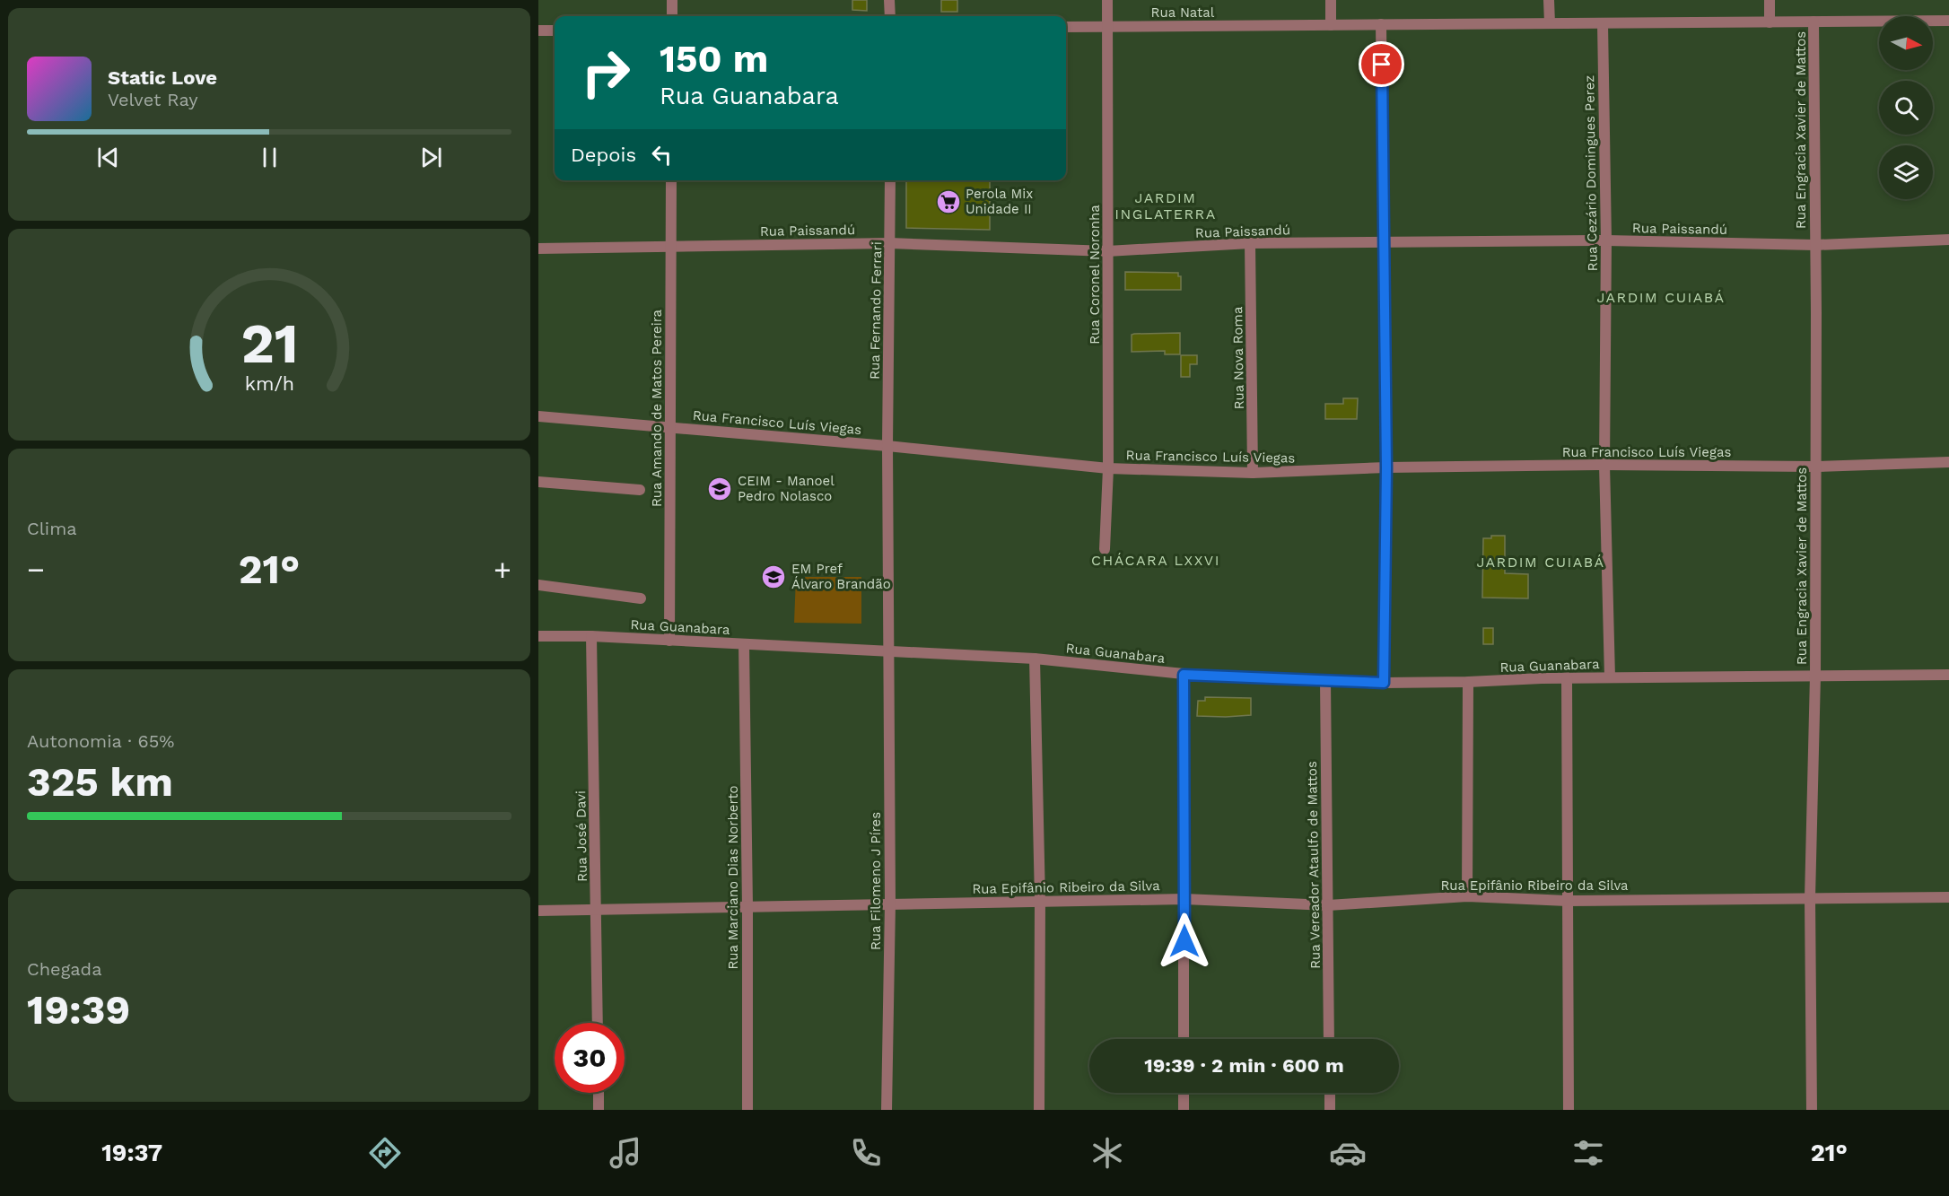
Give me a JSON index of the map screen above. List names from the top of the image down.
{
  "streets": {
    "street": [
      "Rua Natal",
      "Rua Engracia Xavier de Mattos",
      "Rua Cezário Domingues Perez",
      "Rua Paissandú",
      "Rua Coronel Noronha",
      "Rua Fernando Ferrari",
      "Rua Nova Roma",
      "Rua Amando de Matos Pereira",
      "Rua Francisco Luís Viegas",
      "Rua Guanabara",
      "Rua José Davi",
      "Rua Vereador Ataulfo de Mattos",
      "Rua Marciano Dias Norberto",
      "Rua Filomeno J Píres",
      "Rua Epifânio Ribeiro da Silva"
    ]
  },
  "crossings": [
    ["Rua Natal", "Rua Engracia Xavier de Mattos"],
    ["Rua Natal", "Rua Cezário Domingues Perez"],
    ["Rua Natal", "Rua Coronel Noronha"],
    ["Rua Engracia Xavier de Mattos", "Rua Paissandú"],
    ["Rua Engracia Xavier de Mattos", "Rua Francisco Luís Viegas"],
    ["Rua Engracia Xavier de Mattos", "Rua Guanabara"],
    ["Rua Engracia Xavier de Mattos", "Rua Epifânio Ribeiro da Silva"],
    ["Rua Cezário Domingues Perez", "Rua Paissandú"],
    ["Rua Cezário Domingues Perez", "Rua Francisco Luís Viegas"],
    ["Rua Cezário Domingues Perez", "Rua Guanabara"],
    ["Rua Paissandú", "Rua Coronel Noronha"],
    ["Rua Paissandú", "Rua Fernando Ferrari"],
    ["Rua Paissandú", "Rua Nova Roma"],
    ["Rua Paissandú", "Rua Amando de Matos Pereira"],
    ["Rua Coronel Noronha", "Rua Francisco Luís Viegas"],
    ["Rua Fernando Ferrari", "Rua Francisco Luís Viegas"],
    ["Rua Fernando Ferrari", "Rua Guanabara"],
    ["Rua Fernando Ferrari", "Rua Filomeno J Píres"],
    ["Rua Nova Roma", "Rua Francisco Luís Viegas"],
    ["Rua Amando de Matos Pereira", "Rua Francisco Luís Viegas"],
    ["Rua Amando de Matos Pereira", "Rua Guanabara"],
    ["Rua Guanabara", "Rua José Davi"],
    ["Rua Guanabara", "Rua Vereador Ataulfo de Mattos"],
    ["Rua Guanabara", "Rua Marciano Dias Norberto"],
    ["Rua Guanabara", "Rua Filomeno J Píres"],
    ["Rua José Davi", "Rua Epifânio Ribeiro da Silva"],
    ["Rua Vereador Ataulfo de Mattos", "Rua Epifânio Ribeiro da Silva"],
    ["Rua Marciano Dias Norberto", "Rua Epifânio Ribeiro da Silva"],
    ["Rua Filomeno J Píres", "Rua Epifânio Ribeiro da Silva"]
  ],
  "districts": [
    "JARDIM INGLATERRA",
    "JARDIM CUIABÁ",
    "CHÁCARA LXXVI",
    "JARDIM CUIABÁ"
  ],
  "places": {
    "supermarket": ["Perola Mix Unidade II"],
    "school or university": ["CEIM - Manoel Pedro Nolasco", "EM Pref Álvaro Brandão"]
  },
  "north": "right",
  "page": {
    "turn": ["150 m", "Rua Guanabara"],
    "song": ["Static Love", "Velvet Ray"],
    "then": "Depois",
    "tile": [
      "Clima",
      ["Autonomia · 65%", "325 km"],
      ["Chegada", "19:39"]
    ],
    "heat": ["−", "21°", "+"],
    "limit": "30",
    "trip": "19:39 · 2 min · 600 m",
    "tabs": ["19:37", "21°"],
    "gauge": ["21", "km/h"]
  }
}
